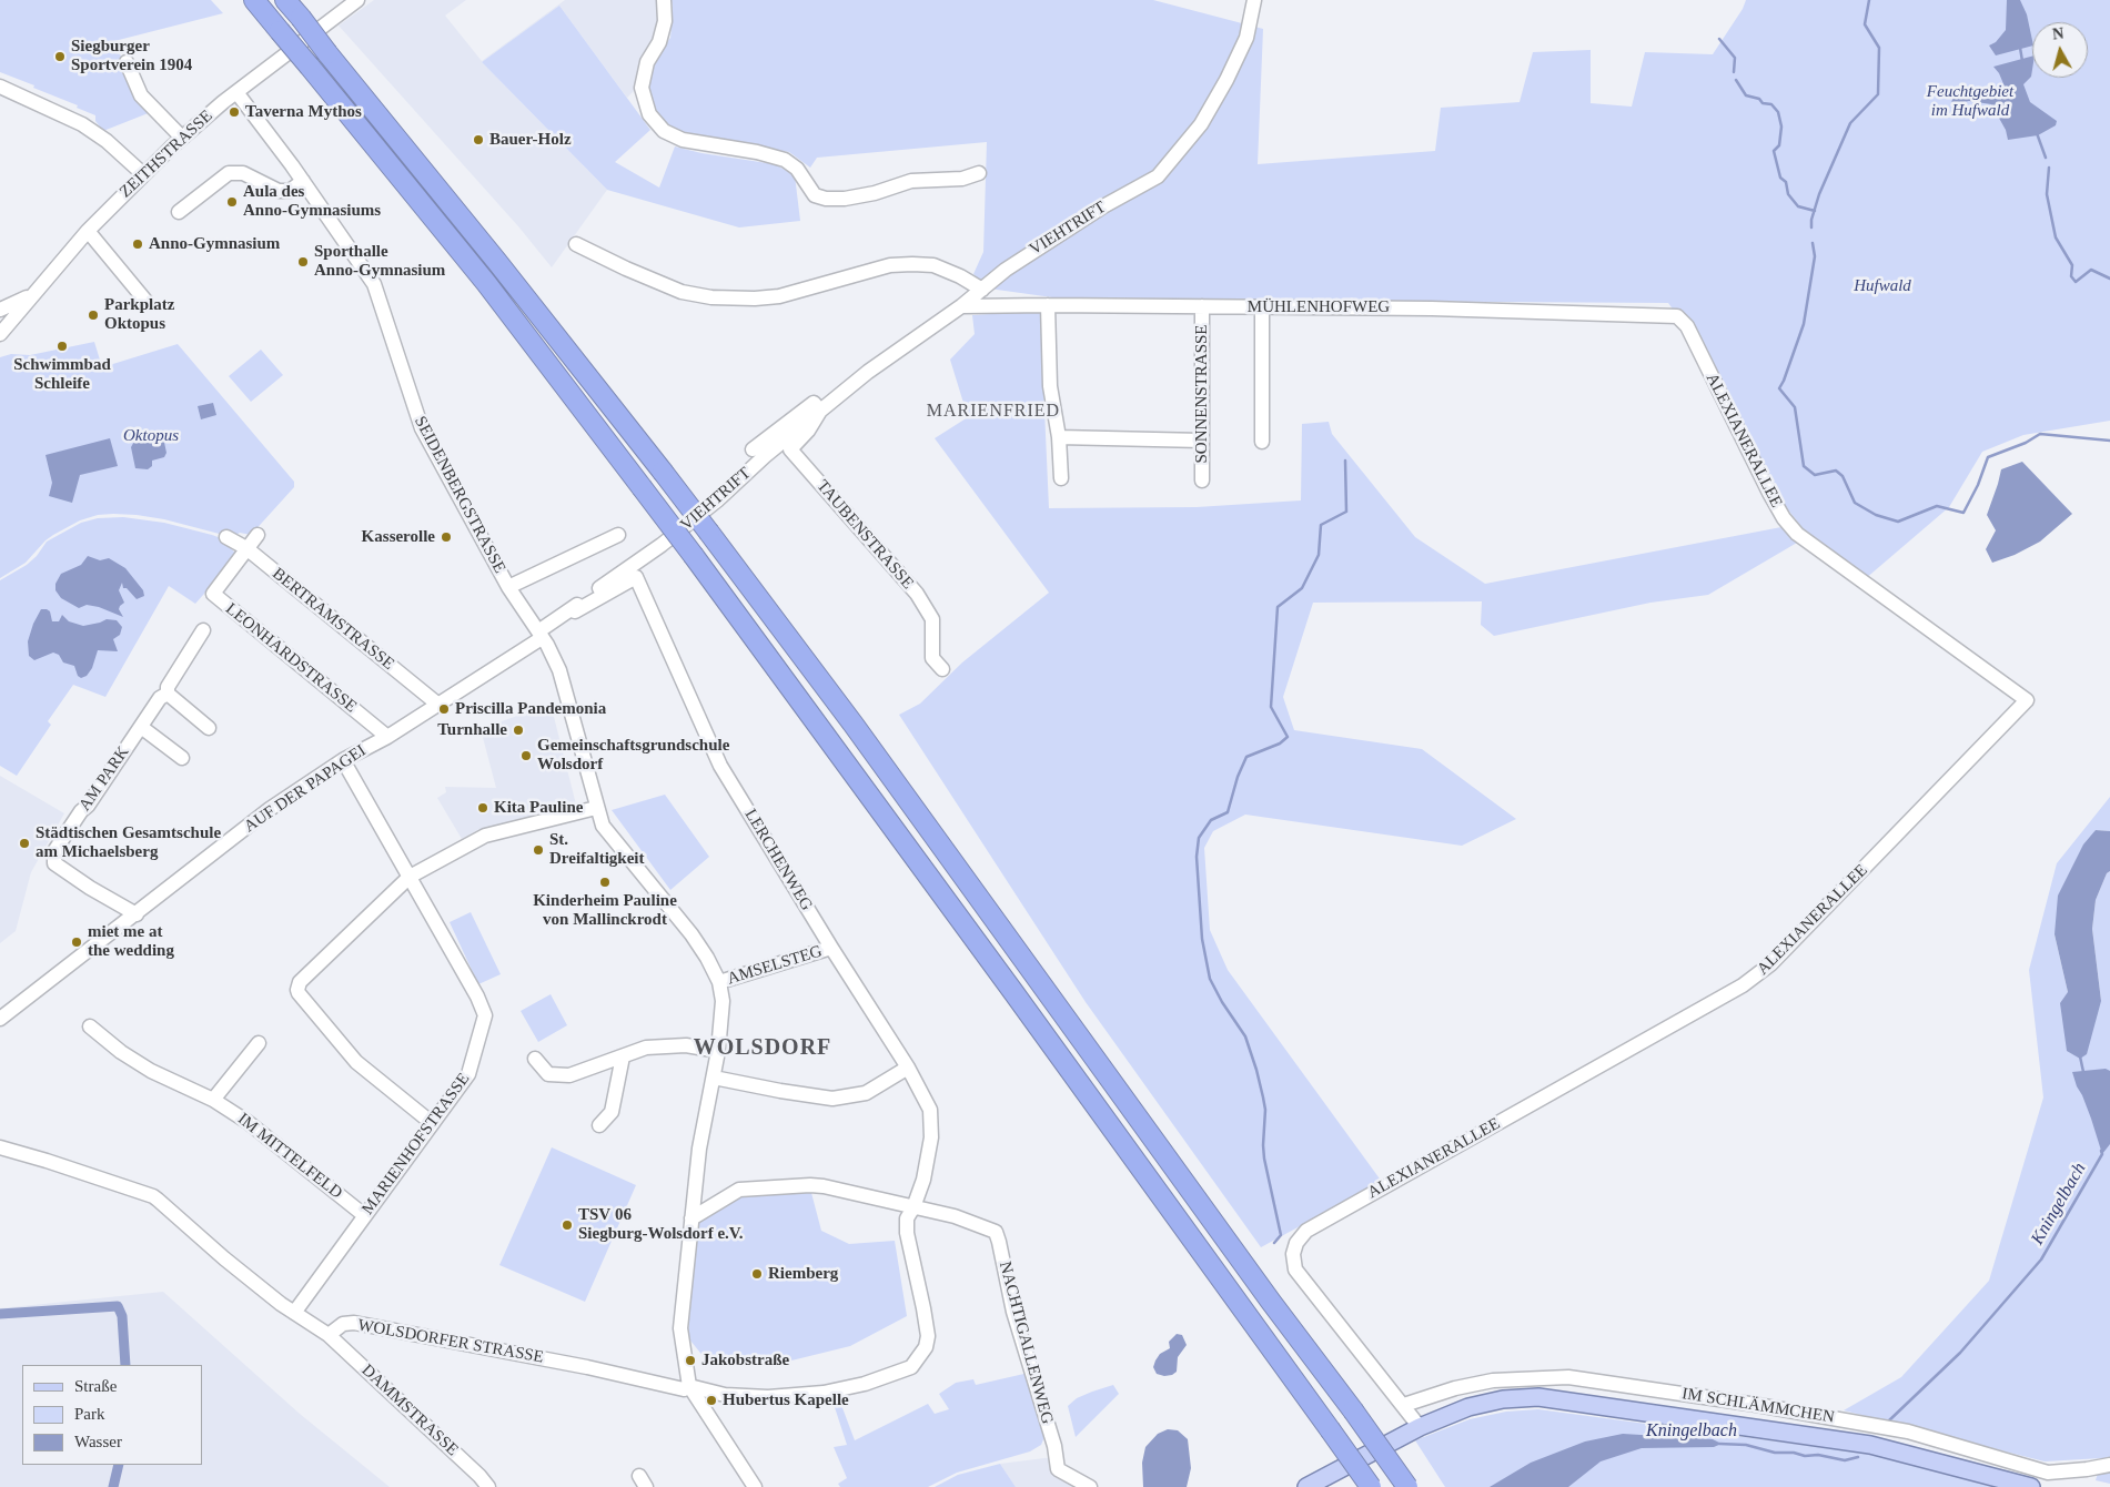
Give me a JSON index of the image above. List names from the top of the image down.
{
  "streets": {
    "street": [
      "ZEITHSTRASSE",
      "VIEHTRIFT",
      "MÜHLENHOFWEG",
      "SONNENSTRASSE",
      "ALEXIANERALLEE",
      "SEIDENBERGSTRASSE",
      "TAUBENSTRASSE",
      "BERTRAMSTRASSE",
      "LEONHARDSTRASSE",
      "AM PARK",
      "AUF DER PAPAGEI",
      "LERCHENWEG",
      "AMSELSTEG",
      "MARIENHOFSTRASSE",
      "IM MITTELFELD",
      "WOLSDORFER STRASSE",
      "NACHTIGALLENWEG",
      "IM SCHLÄMMCHEN",
      "DAMMSTRASSE"
    ]
  },
  "crossings": [
    ["ZEITHSTRASSE", "SEIDENBERGSTRASSE"],
    ["VIEHTRIFT", "MÜHLENHOFWEG"],
    ["VIEHTRIFT", "TAUBENSTRASSE"],
    ["VIEHTRIFT", "AUF DER PAPAGEI"],
    ["MÜHLENHOFWEG", "SONNENSTRASSE"],
    ["MÜHLENHOFWEG", "ALEXIANERALLEE"],
    ["ALEXIANERALLEE", "IM SCHLÄMMCHEN"],
    ["SEIDENBERGSTRASSE", "AUF DER PAPAGEI"],
    ["BERTRAMSTRASSE", "LEONHARDSTRASSE"],
    ["BERTRAMSTRASSE", "AUF DER PAPAGEI"],
    ["LEONHARDSTRASSE", "AUF DER PAPAGEI"],
    ["AM PARK", "AUF DER PAPAGEI"],
    ["AUF DER PAPAGEI", "LERCHENWEG"],
    ["AUF DER PAPAGEI", "MARIENHOFSTRASSE"],
    ["LERCHENWEG", "AMSELSTEG"],
    ["LERCHENWEG", "WOLSDORFER STRASSE"],
    ["LERCHENWEG", "NACHTIGALLENWEG"],
    ["MARIENHOFSTRASSE", "IM MITTELFELD"],
    ["WOLSDORFER STRASSE", "DAMMSTRASSE"]
  ],
  "districts": ["MARIENFRIED", "WOLSDORF"],
  "water": ["Kningelbach"],
  "parks": ["Feuchtgebiet im Hufwald", "Hufwald", "Oktopus"],
  "places": [
    "Siegburger Sportverein 1904",
    "Taverna Mythos",
    "Bauer-Holz",
    "Aula des Anno-Gymnasiums",
    "Anno-Gymnasium",
    "Sporthalle Anno-Gymnasium",
    "Parkplatz Oktopus",
    "Schwimmbad Schleife",
    "Kasserolle",
    "Priscilla Pandemonia",
    "Turnhalle",
    "Gemeinschaftsgrundschule Wolsdorf",
    "Kita Pauline",
    "Städtischen Gesamtschule am Michaelsberg",
    "St. Dreifaltigkeit",
    "Kinderheim Pauline von Mallinckrodt",
    "miet me at the wedding",
    "TSV 06 Siegburg-Wolsdorf e.V.",
    "Riemberg",
    "Jakobstraße",
    "Hubertus Kapelle"
  ],
  "legend": ["Straße", "Park", "Wasser"],
  "north": "top"
}
